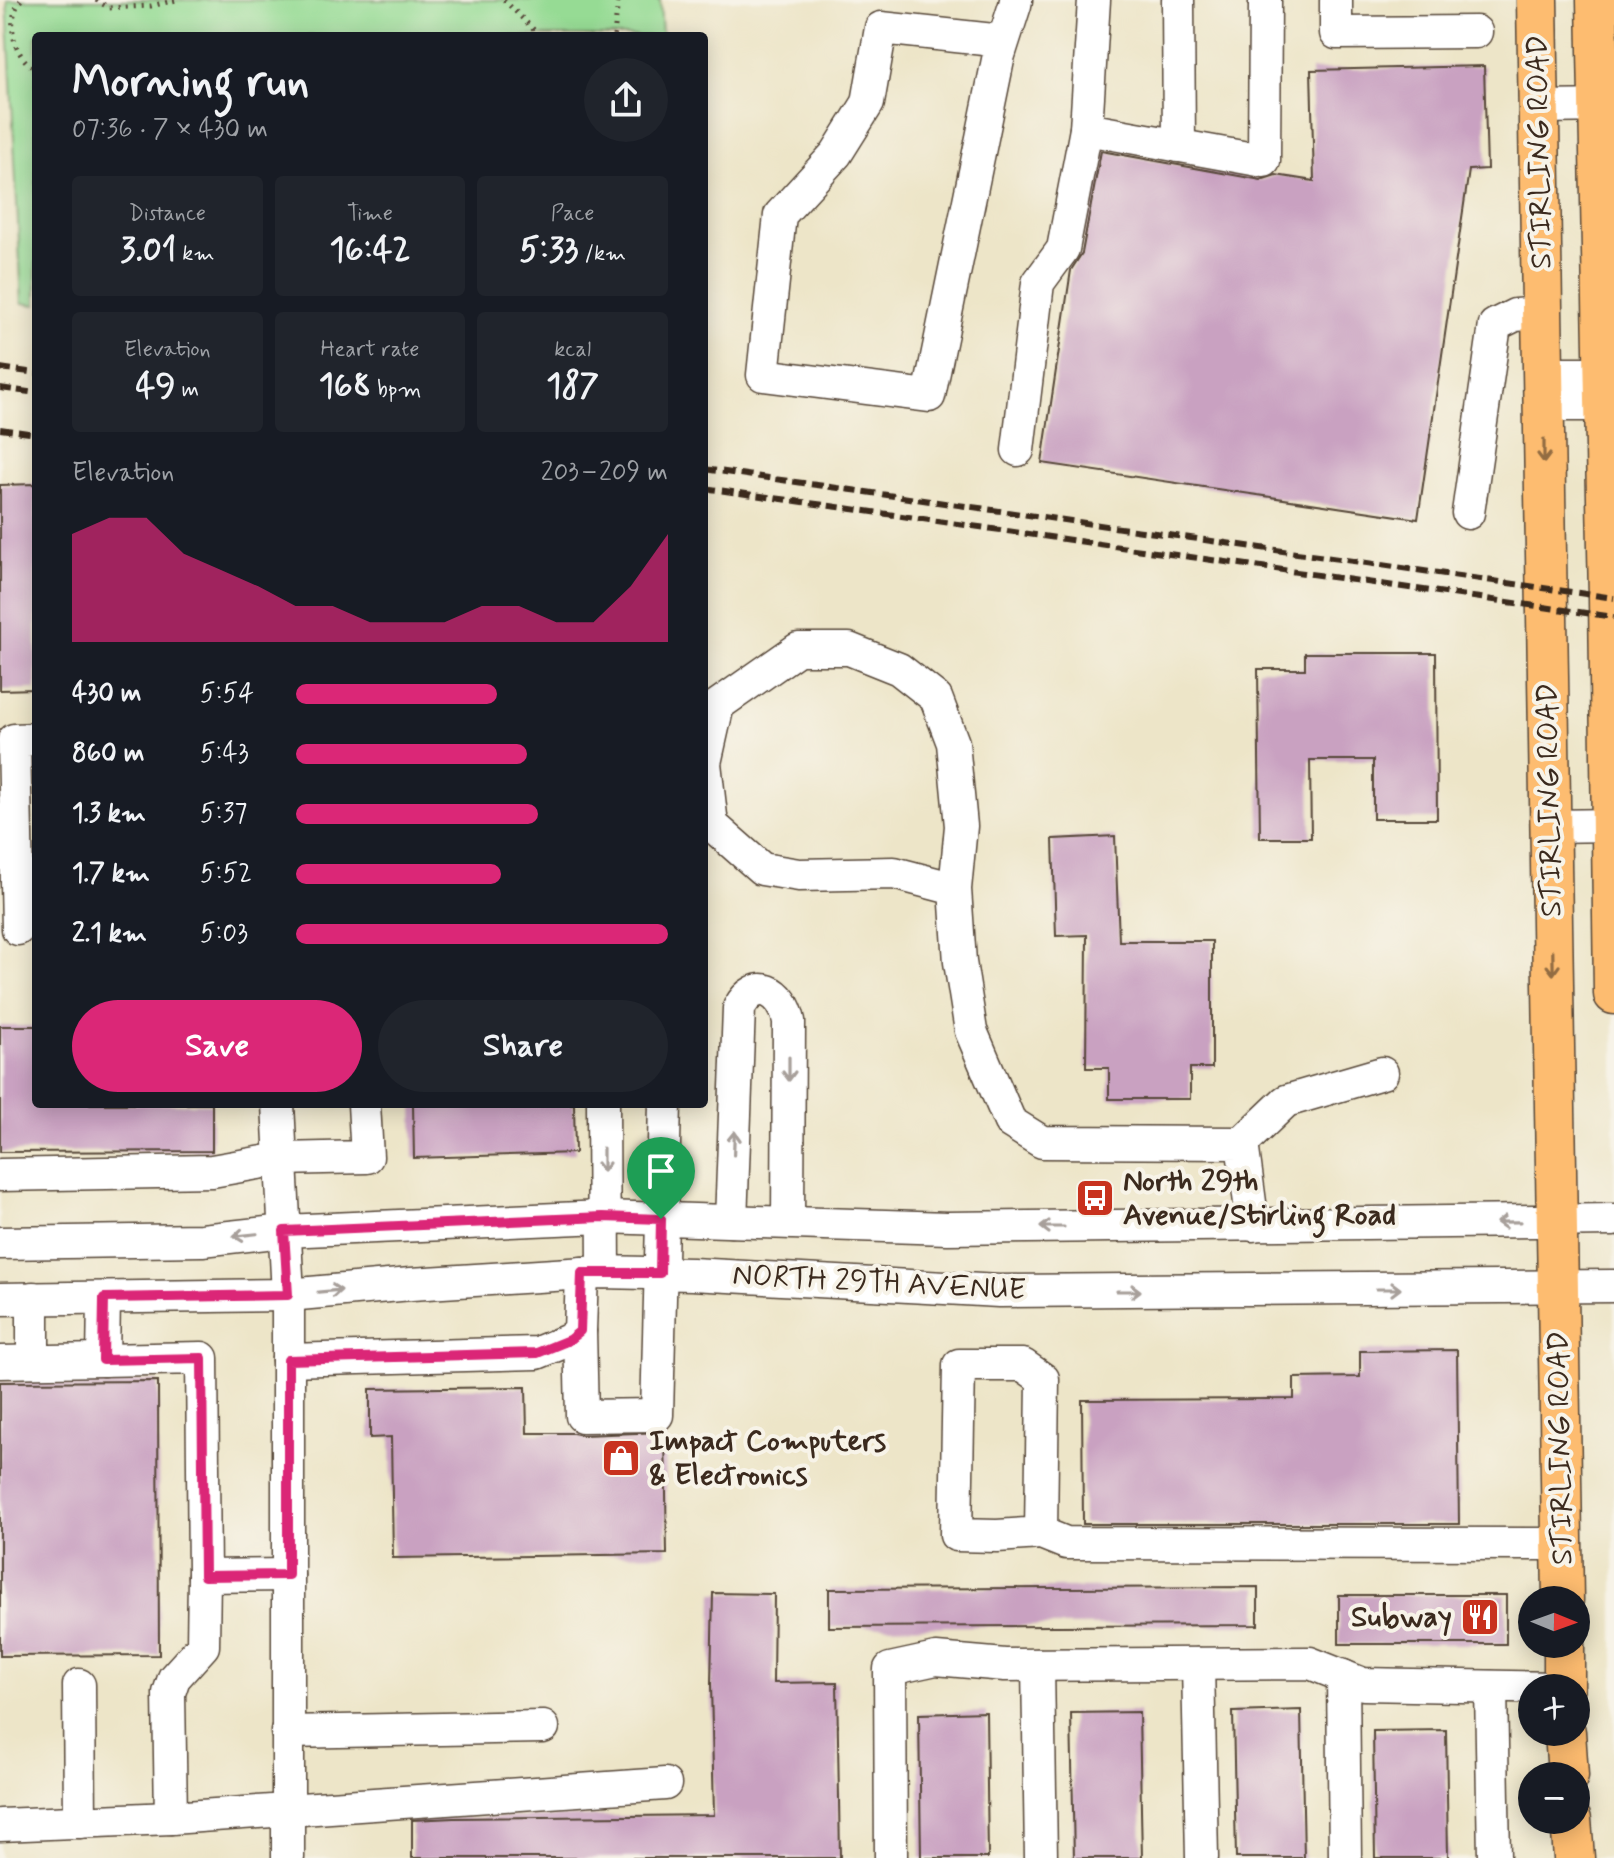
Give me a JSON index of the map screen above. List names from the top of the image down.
{
  "streets": {
    "main road": ["STIRLING ROAD"],
    "street": ["NORTH 29TH AVENUE"]
  },
  "crossings": [
    ["STIRLING ROAD", "NORTH 29TH AVENUE"]
  ],
  "places": {
    "bus stop": ["North 29th Avenue/Stirling Road"],
    "shop": ["Impact Computers & Electronics"],
    "restaurant": ["Subway"]
  },
  "north": "right",
  "page": {
    "heading": ["Morning run", "07:36 · 7 × 430 m"],
    "stats": [
      ["Distance", "3.01 km"],
      ["Time", "16:42"],
      ["Pace", "5:33 /km"],
      ["Elevation", "49 m"],
      ["Heart rate", "168 bpm"],
      ["kcal", "187"]
    ],
    "chart": ["Elevation", "203–209 m"],
    "list": [
      {
        "name": "430 m",
        "note": "5:54"
      },
      {
        "name": "860 m",
        "note": "5:43"
      },
      {
        "name": "1.3 km",
        "note": "5:37"
      },
      {
        "name": "1.7 km",
        "note": "5:52"
      },
      {
        "name": "2.1 km",
        "note": "5:03"
      }
    ],
    "buttons": ["Save", "Share"],
    "map_buttons": ["+", "−"]
  }
}
